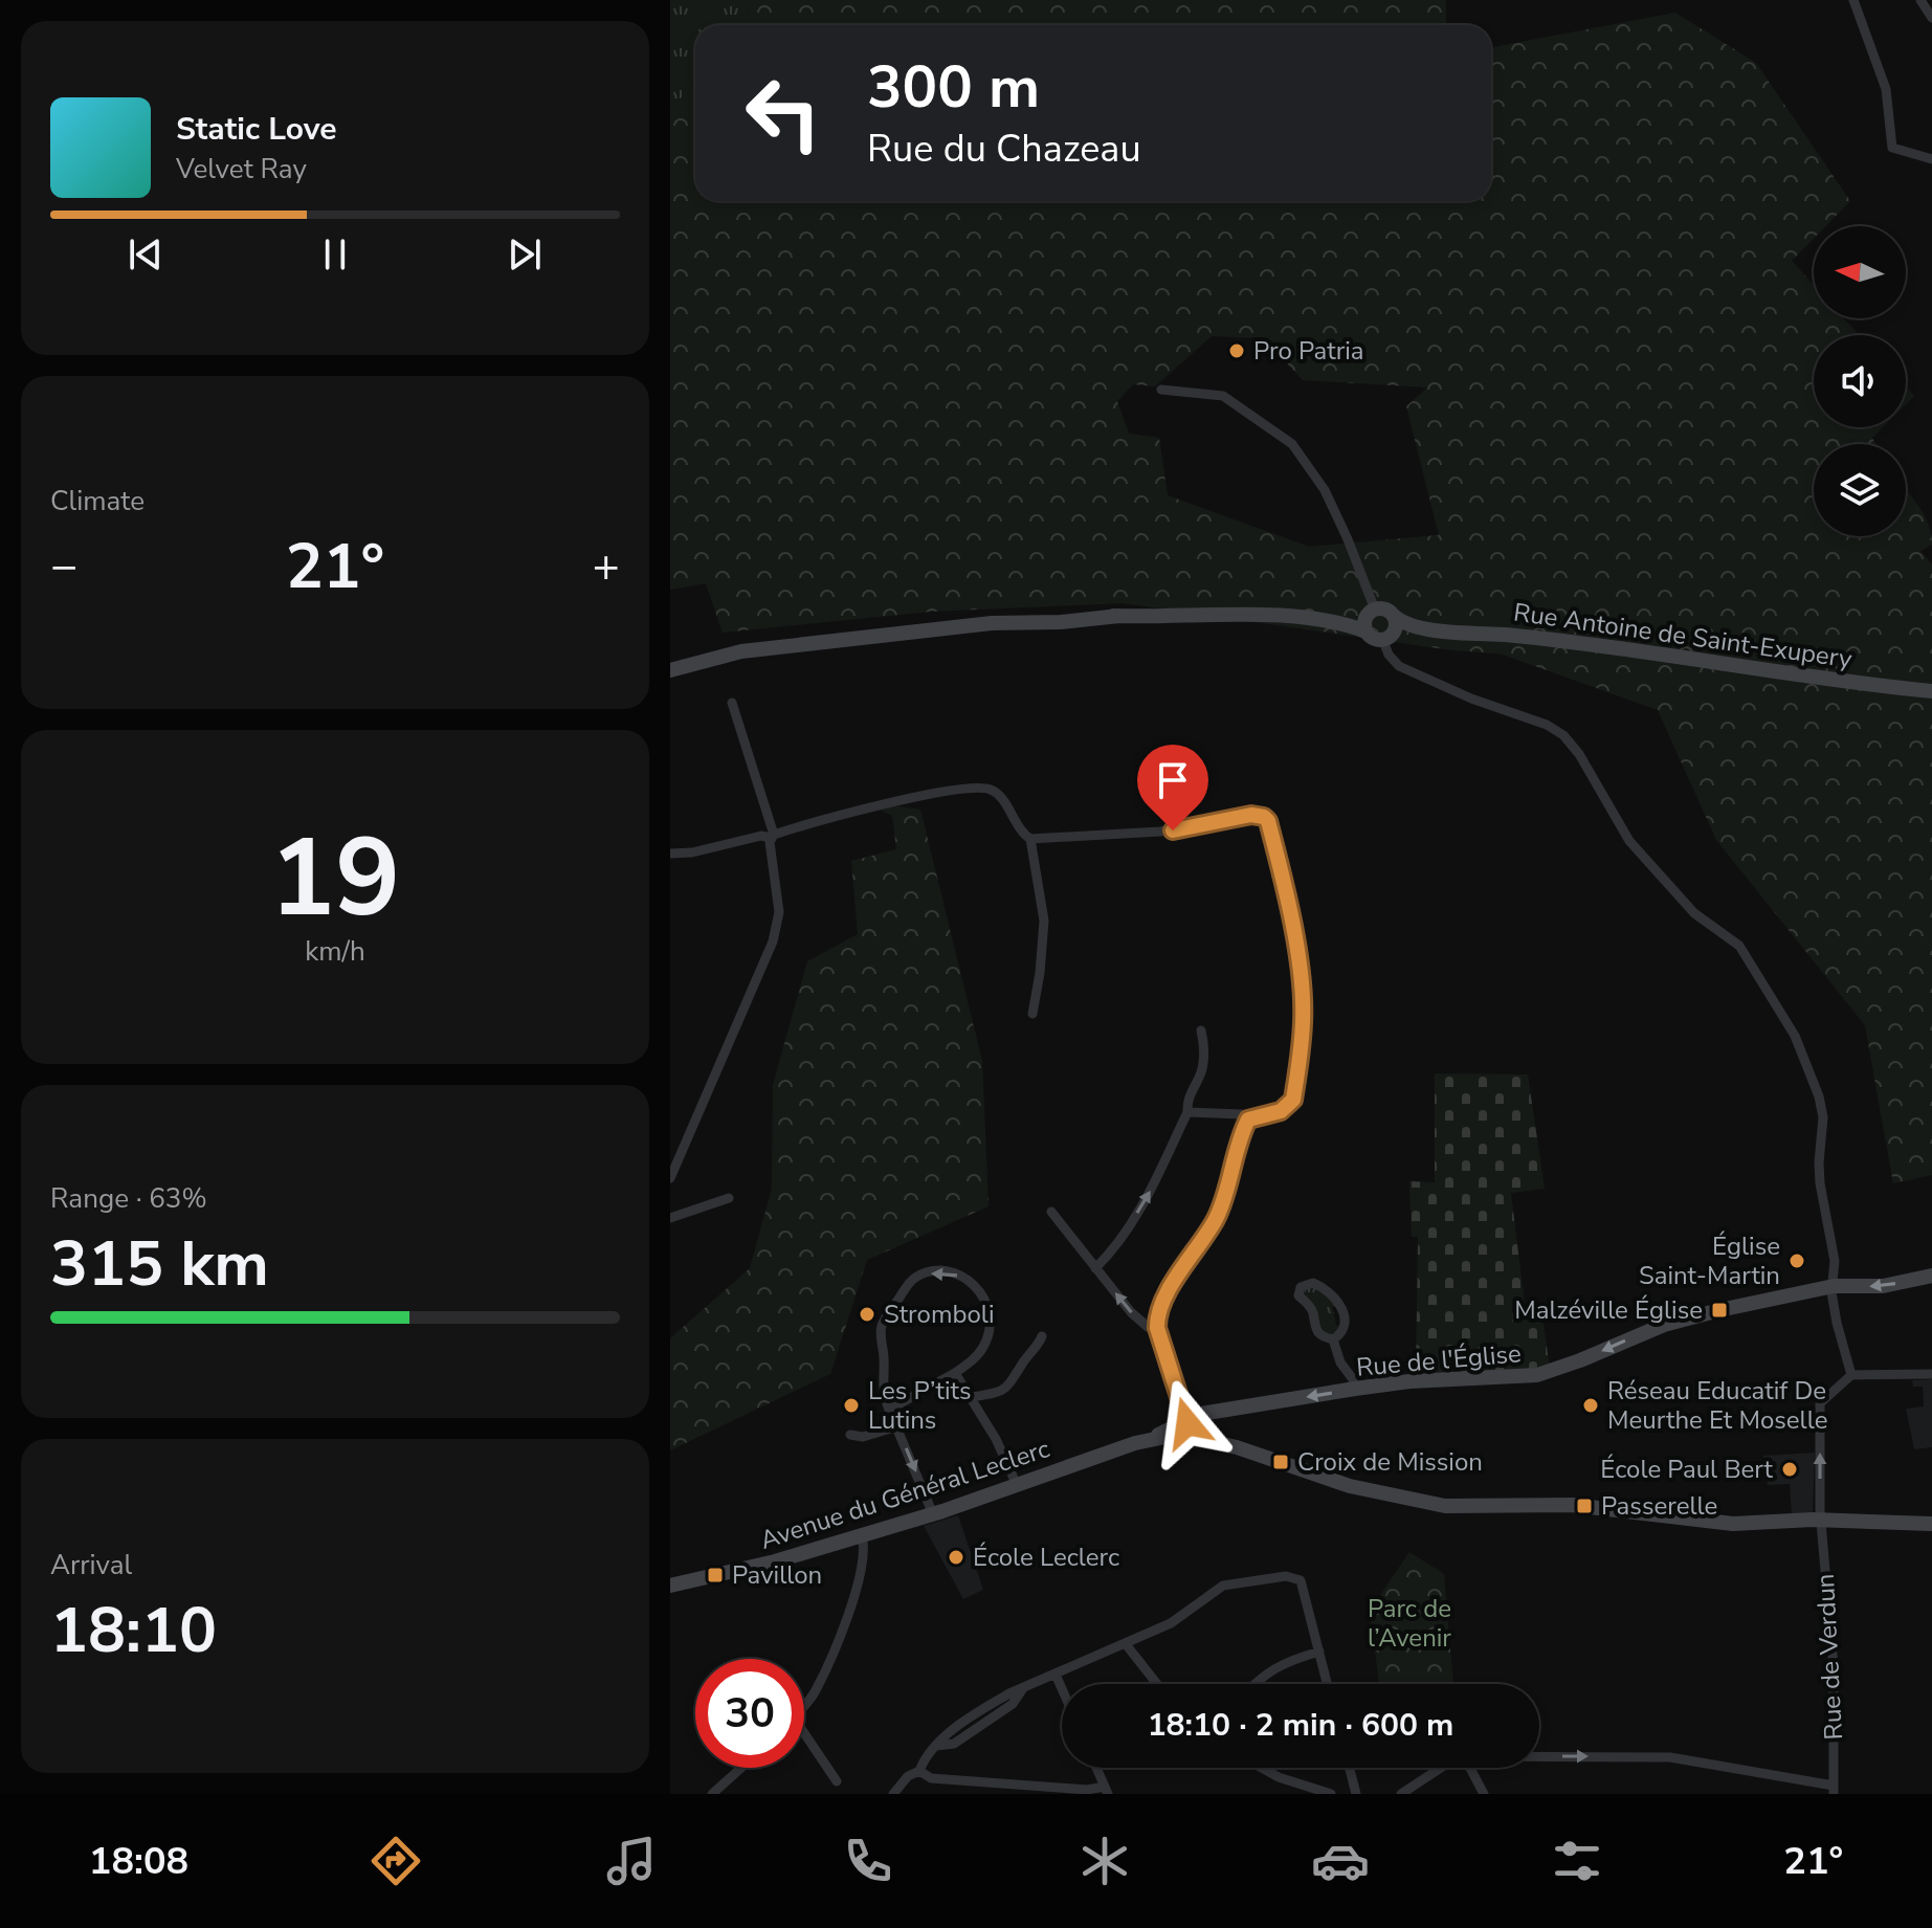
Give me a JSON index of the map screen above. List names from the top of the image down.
{
  "streets": {
    "main road": ["Rue Antoine de Saint-Exupery", "Rue de l'Église", "Avenue du Général Leclerc"],
    "street": ["Rue de Verdun"]
  },
  "crossings": [
    ["Rue de l'Église", "Avenue du Général Leclerc"],
    ["Avenue du Général Leclerc", "Rue de Verdun"]
  ],
  "one_way": ["Rue de l'Église"],
  "parks": ["Parc de l’Avenir"],
  "places": {
    "other": [
      "Pro Patria",
      "Église Saint-Martin",
      "Stromboli",
      "Les P’tits Lutins",
      "Réseau Educatif De Meurthe Et Moselle",
      "École Paul Bert",
      "École Leclerc"
    ],
    "transit": [
      "Malzéville Église",
      "Croix de Mission",
      "Passerelle",
      "Pavillon"
    ]
  },
  "north": "left",
  "page": {
    "turn": ["300 m", "Rue du Chazeau"],
    "song": ["Static Love", "Velvet Ray"],
    "tile": [
      "Climate",
      ["19", "km/h"],
      ["Range · 63%", "315 km"],
      ["Arrival", "18:10"]
    ],
    "heat": ["−", "21°", "+"],
    "limit": "30",
    "trip": "18:10 · 2 min · 600 m",
    "tabs": ["18:08", "21°"]
  }
}
